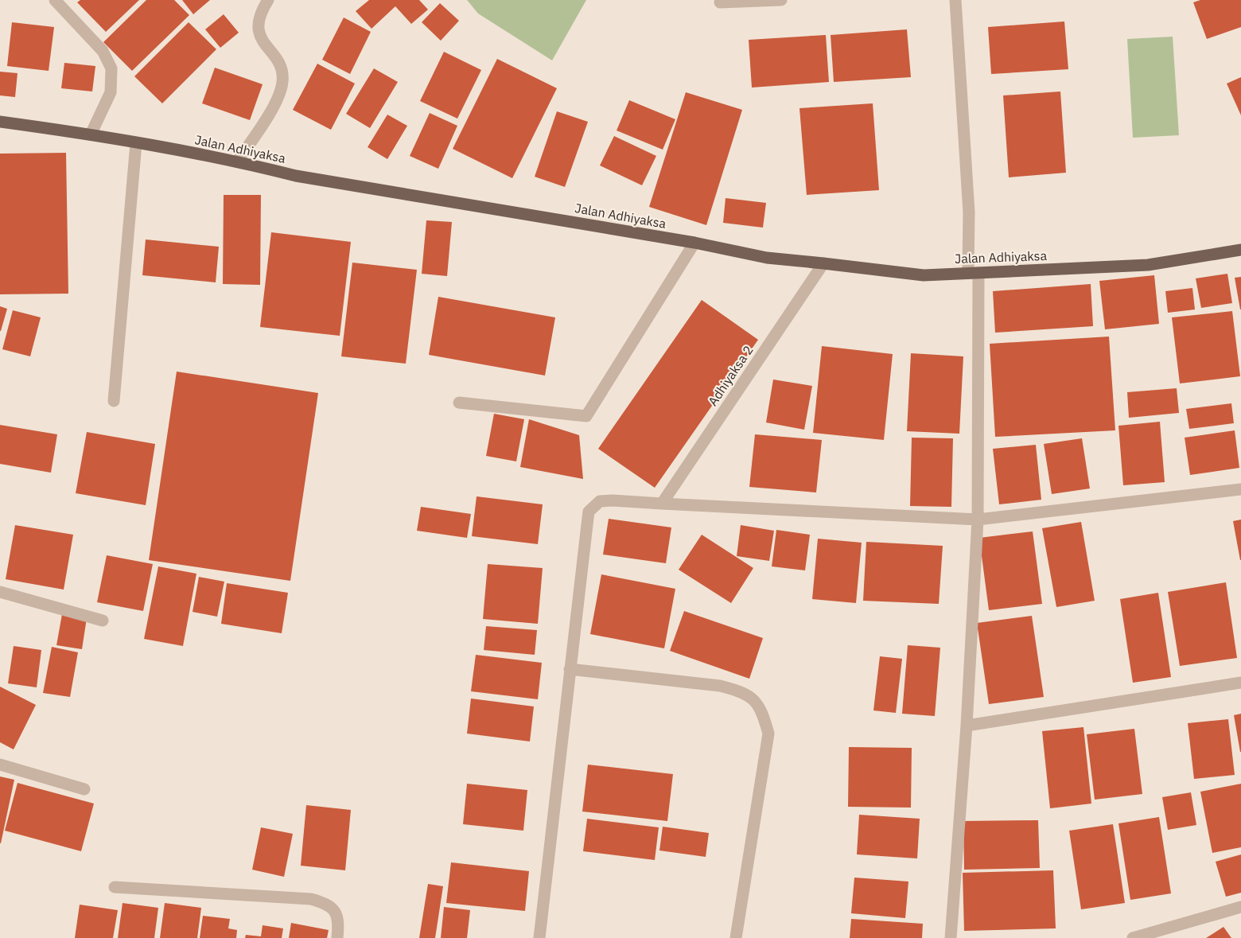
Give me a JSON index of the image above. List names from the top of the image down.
{
  "streets": {
    "main road": ["Jalan Adhiyaksa"],
    "street": ["Adhiyaksa 2"]
  },
  "crossings": [
    ["Jalan Adhiyaksa", "Adhiyaksa 2"]
  ]
}
